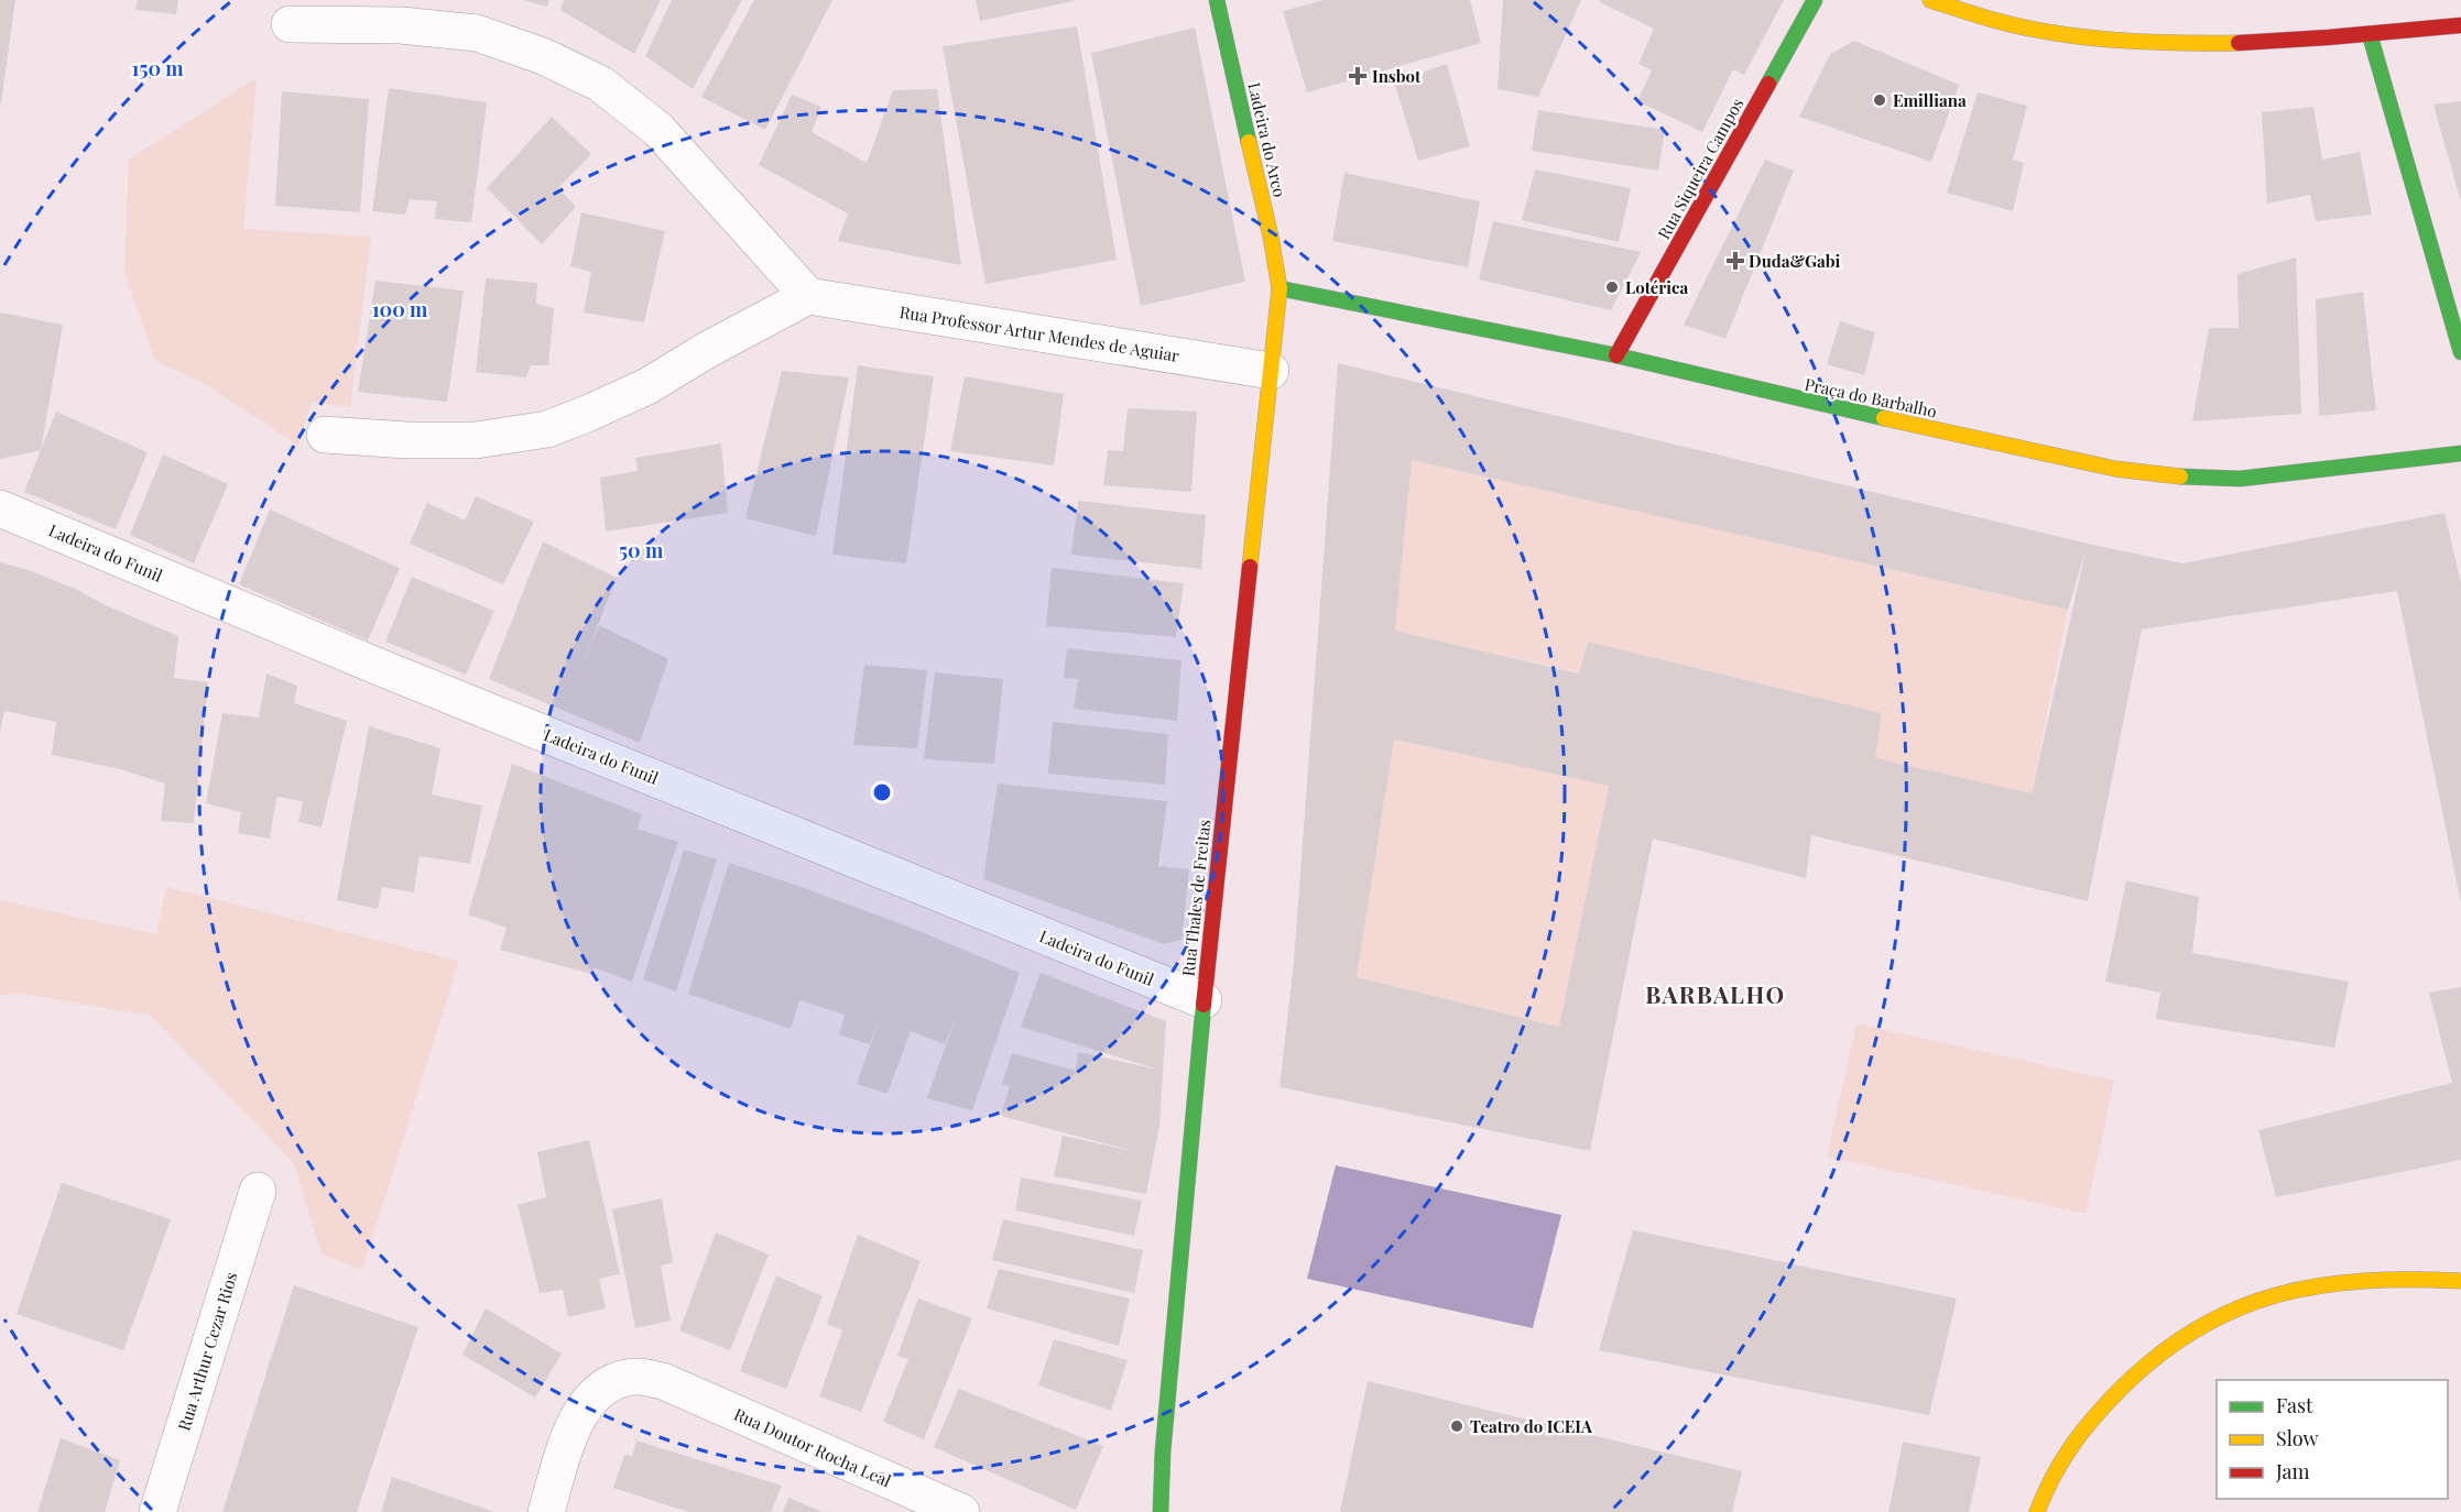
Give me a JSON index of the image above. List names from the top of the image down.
{
  "streets": {
    "street": [
      "Ladeira do Arco",
      "Rua Siqueira Campos",
      "Rua Professor Artur Mendes de Aguiar",
      "Praça do Barbalho",
      "Ladeira do Funil",
      "Rua Thales de Freitas",
      "Rua Arthur Cezar Rios",
      "Rua Doutor Rocha Leal"
    ]
  },
  "crossings": [
    ["Ladeira do Arco", "Praça do Barbalho"],
    ["Ladeira do Arco", "Rua Thales de Freitas"],
    ["Rua Siqueira Campos", "Praça do Barbalho"],
    ["Rua Professor Artur Mendes de Aguiar", "Rua Thales de Freitas"],
    ["Praça do Barbalho", "Rua Thales de Freitas"],
    ["Ladeira do Funil", "Rua Thales de Freitas"]
  ],
  "districts": ["BARBALHO"],
  "places": {
    "health": ["Insbot", "Duda&Gabi"],
    "other": ["Emilliana", "Lotérica", "Teatro do ICEIA"]
  },
  "legend": ["Fast", "Slow", "Jam"],
  "rings": ["150 m", "100 m", "50 m"]
}
